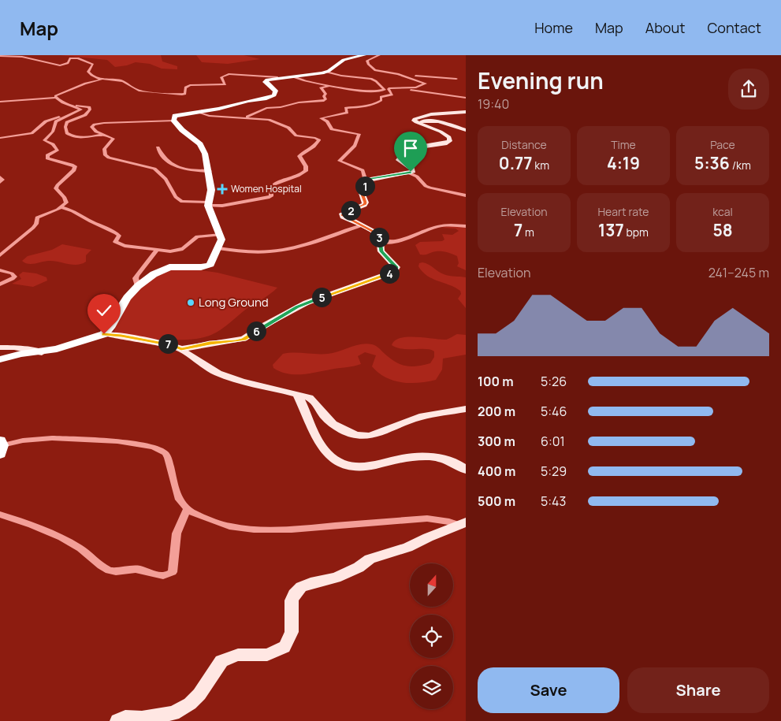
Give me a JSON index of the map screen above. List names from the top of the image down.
{
  "places": {
    "health": ["Women Hospital"],
    "other": ["Long Ground"]
  },
  "north": "top",
  "page": {
    "header": "Map",
    "nav": [
      "Home",
      "Map",
      "About",
      "Contact"
    ],
    "heading": ["Evening run", "19:40"],
    "stats": [
      ["Distance", "0.77 km"],
      ["Time", "4:19"],
      ["Pace", "5:36 /km"],
      ["Elevation", "7 m"],
      ["Heart rate", "137 bpm"],
      ["kcal", "58"]
    ],
    "pins": [
      "1",
      "2",
      "3",
      "4",
      "5",
      "6",
      "7"
    ],
    "chart": ["Elevation", "241–245 m"],
    "list": [
      {
        "name": "100 m",
        "note": "5:26"
      },
      {
        "name": "200 m",
        "note": "5:46"
      },
      {
        "name": "300 m",
        "note": "6:01"
      },
      {
        "name": "400 m",
        "note": "5:29"
      },
      {
        "name": "500 m",
        "note": "5:43"
      }
    ],
    "buttons": ["Save", "Share"]
  }
}
